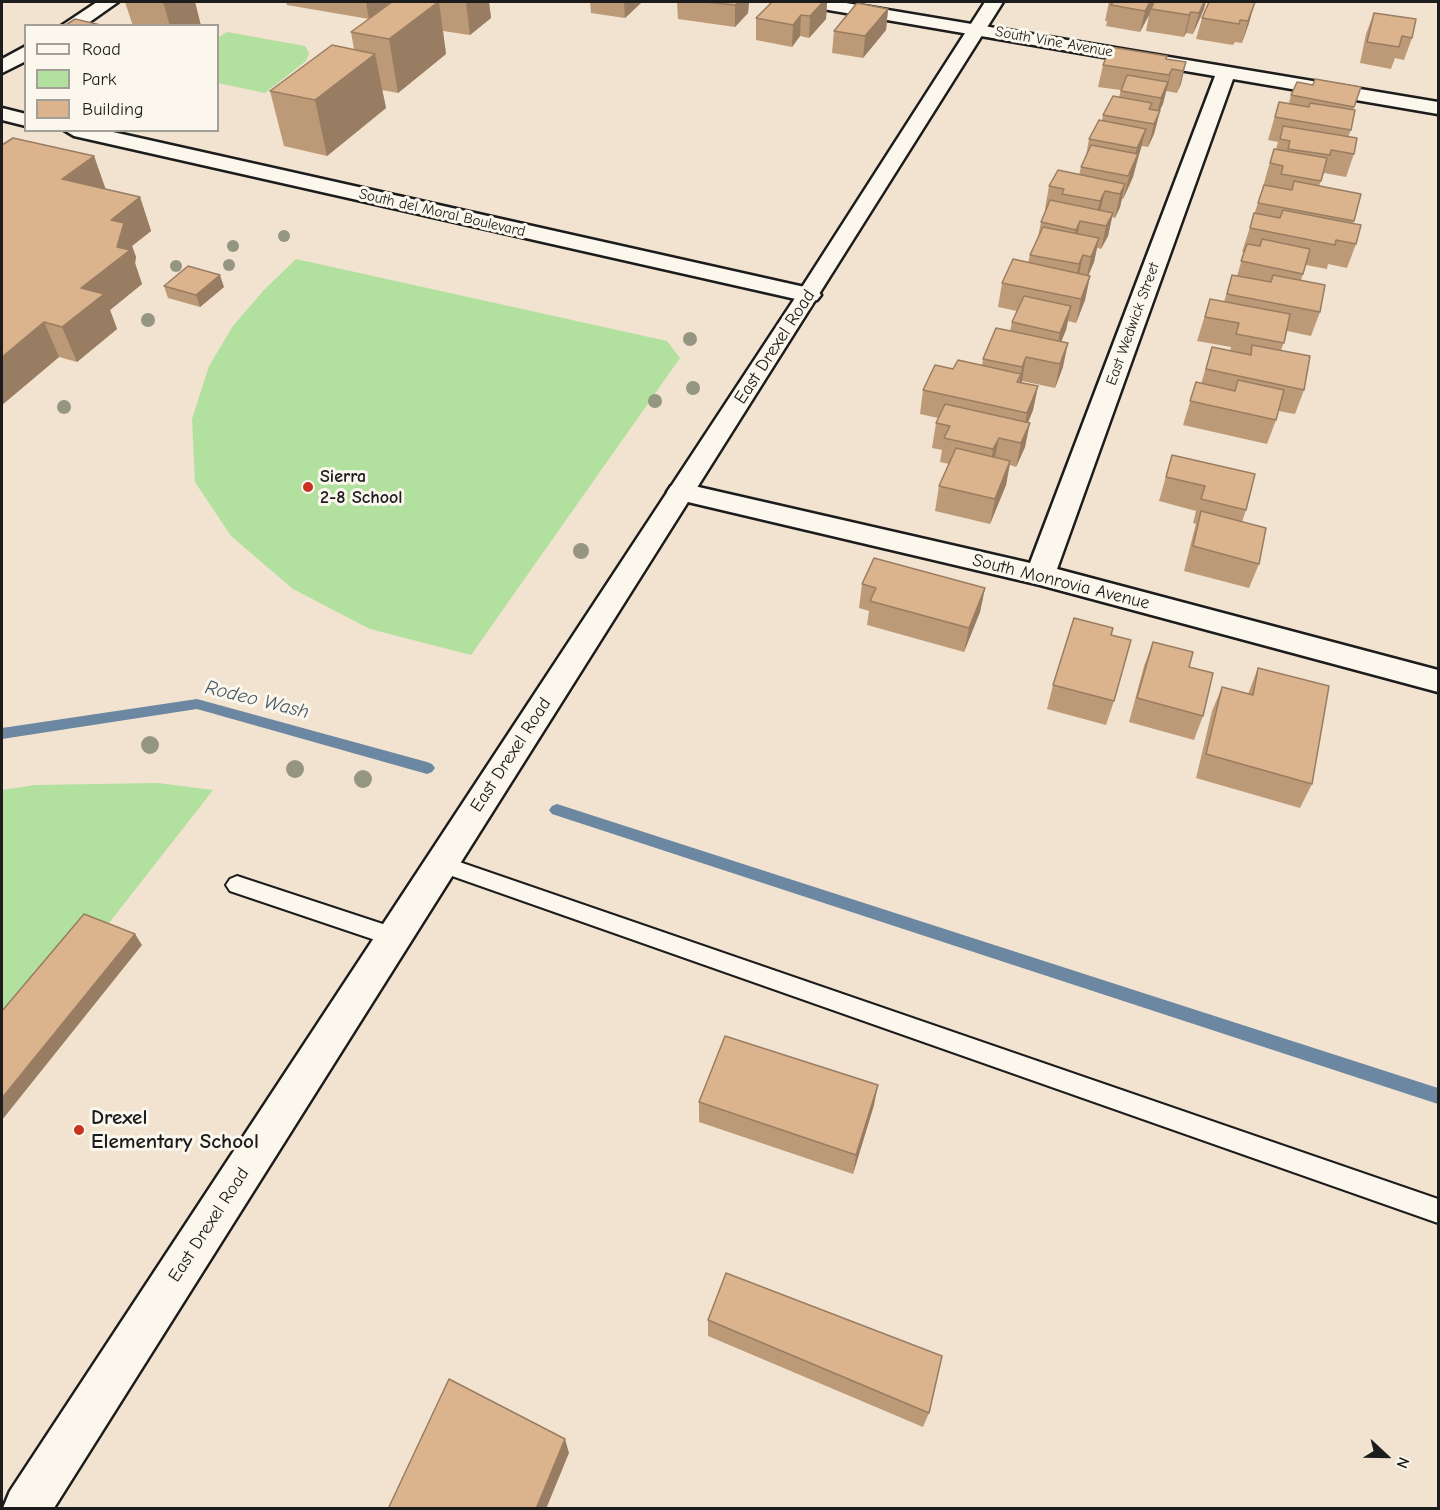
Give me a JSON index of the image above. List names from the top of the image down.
{
  "streets": {
    "street": [
      "South Vine Avenue",
      "South del Moral Boulevard",
      "East Wedwick Street",
      "East Drexel Road",
      "South Monrovia Avenue"
    ]
  },
  "crossings": [
    ["South Vine Avenue", "East Wedwick Street"],
    ["South Vine Avenue", "East Drexel Road"],
    ["South del Moral Boulevard", "East Drexel Road"],
    ["East Wedwick Street", "South Monrovia Avenue"],
    ["East Drexel Road", "South Monrovia Avenue"]
  ],
  "water": ["Rodeo Wash"],
  "places": ["Sierra 2-8 School", "Drexel Elementary School"],
  "legend": ["Road", "Park", "Building"],
  "north": "right"
}
